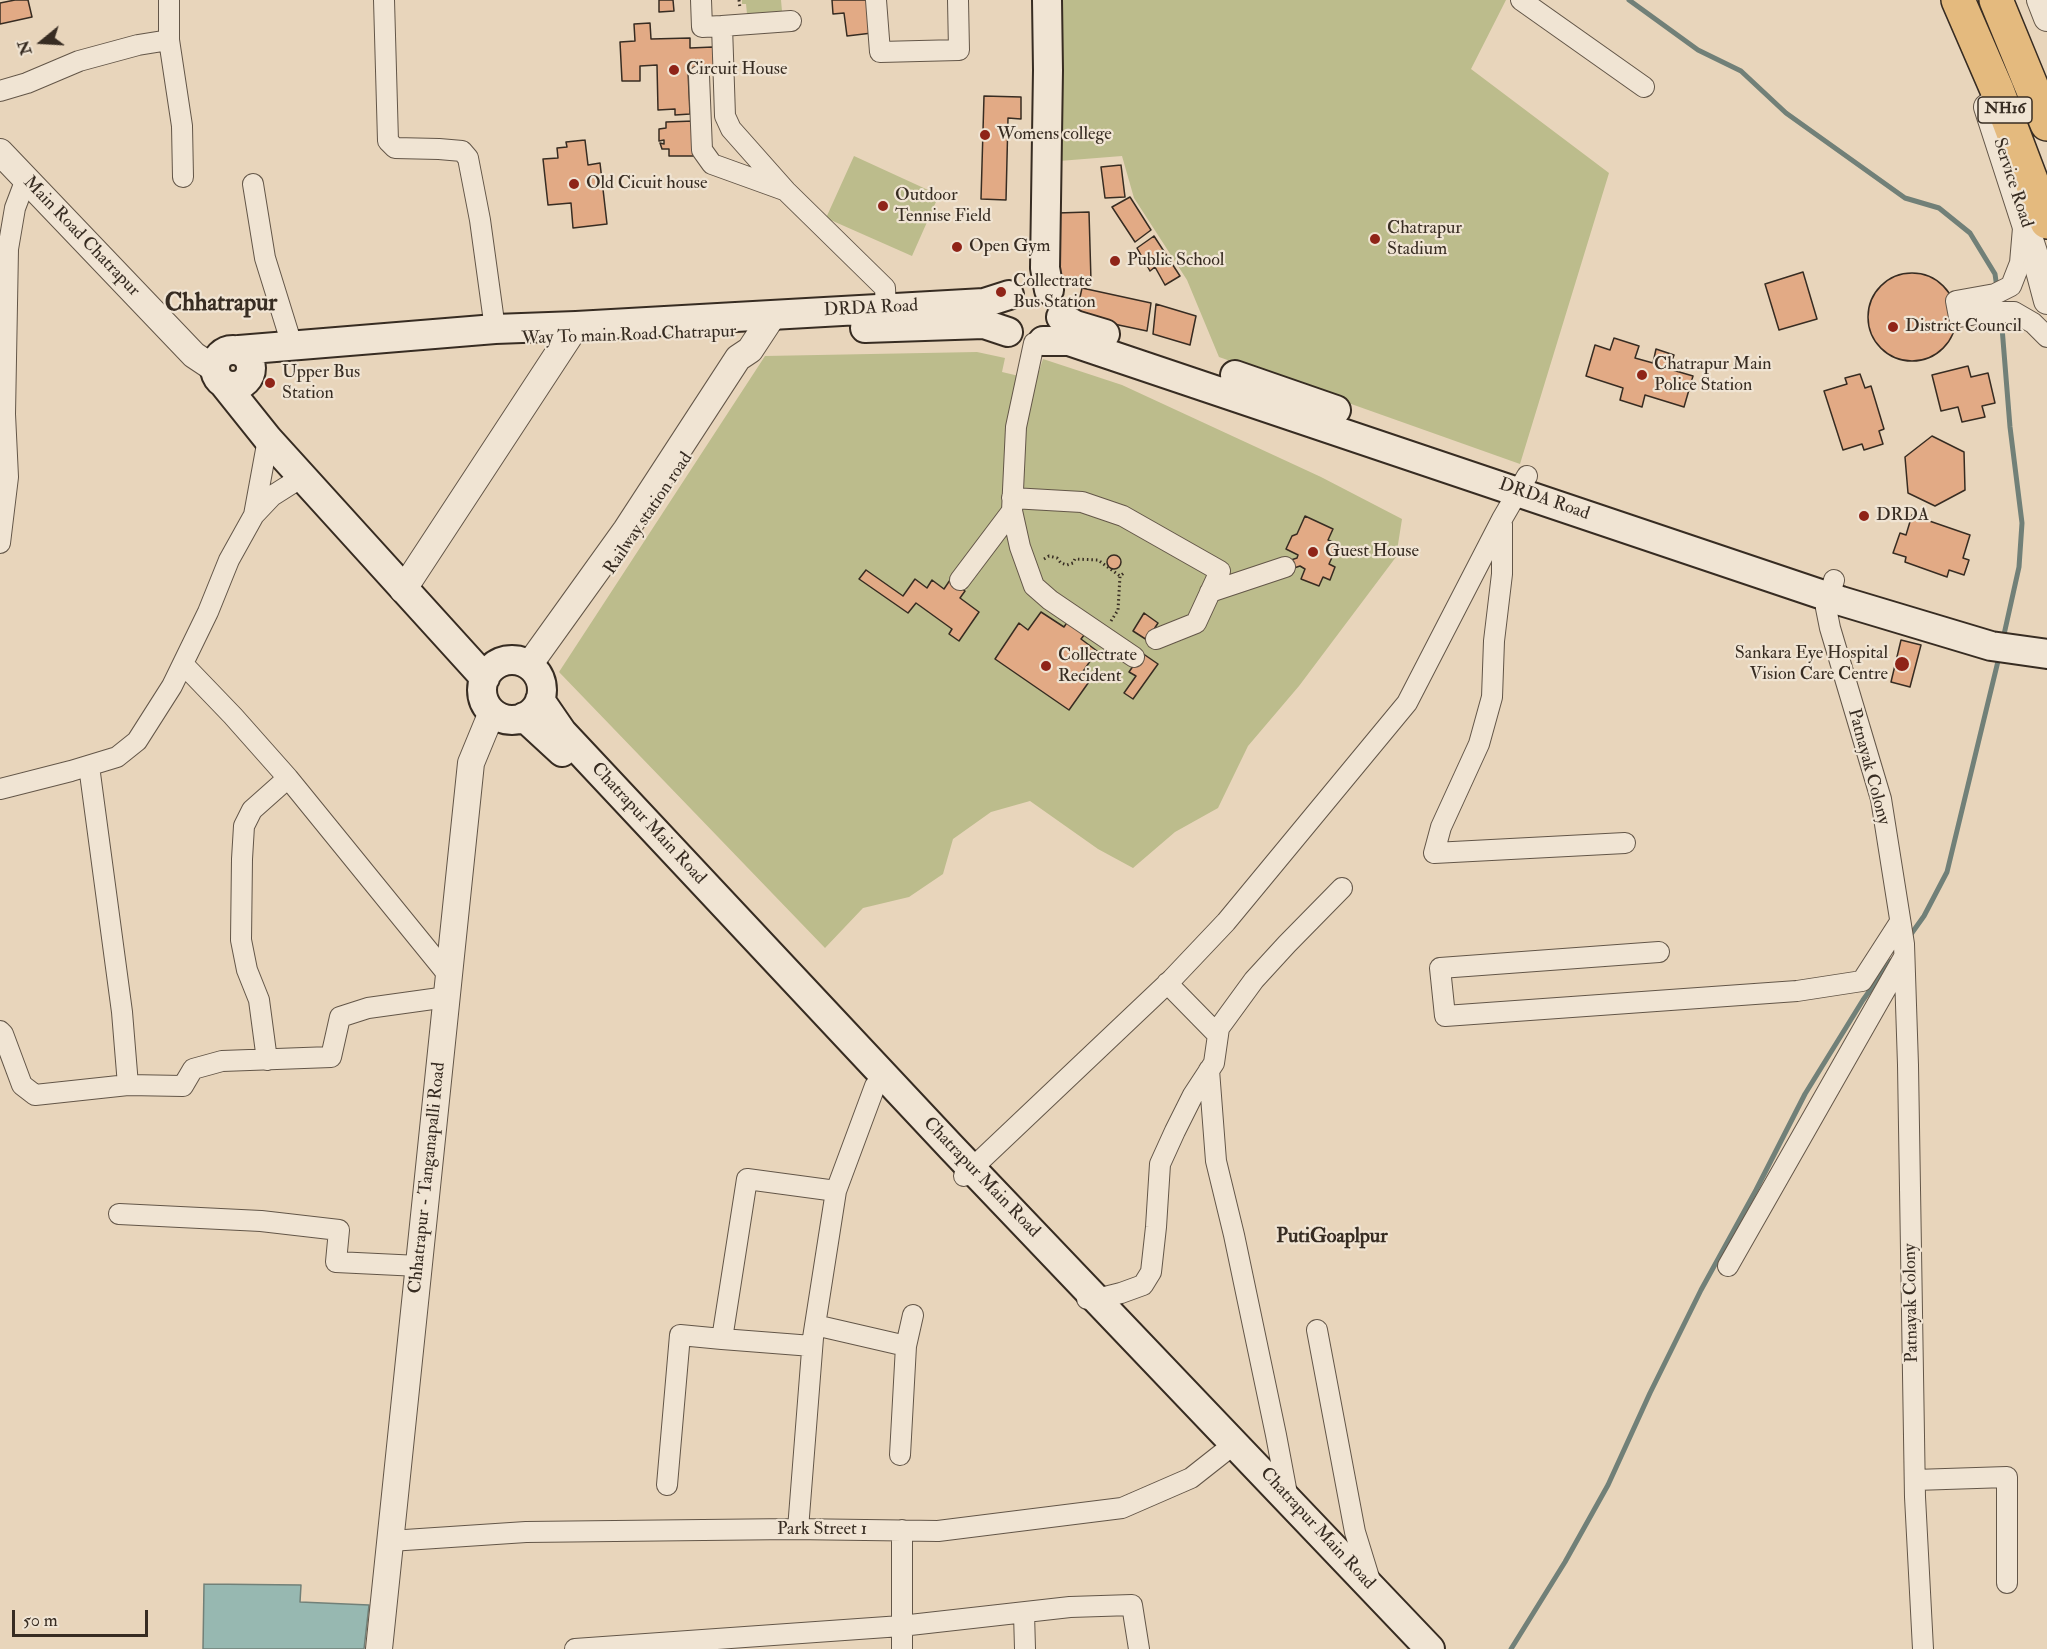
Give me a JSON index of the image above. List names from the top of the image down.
{
  "streets": {
    "highway": ["NH16"],
    "main road": ["DRDA Road", "Way To main Road Chatrapur", "Chatrapur Main Road"],
    "street": [
      "Service Road",
      "Main Road Chatrapur",
      "Railway station road",
      "Patnayak Colony",
      "Chhatrapur - Tanganapalli Road",
      "Park Street 1"
    ]
  },
  "crossings": [
    ["NH16", "Service Road"],
    ["Main Road Chatrapur", "Way To main Road Chatrapur"],
    ["DRDA Road", "Way To main Road Chatrapur"],
    ["DRDA Road", "Railway station road"],
    ["DRDA Road", "Patnayak Colony"],
    ["Way To main Road Chatrapur", "Railway station road"],
    ["Railway station road", "Chatrapur Main Road"],
    ["Railway station road", "Chhatrapur - Tanganapalli Road"],
    ["Chatrapur Main Road", "Chhatrapur - Tanganapalli Road"],
    ["Chatrapur Main Road", "Park Street 1"],
    ["Chhatrapur - Tanganapalli Road", "Park Street 1"]
  ],
  "districts": ["Chhatrapur", "PutiGoaplpur"],
  "places": [
    "Circuit House",
    "Womens college",
    "Old Cicuit house",
    "Outdoor Tennise Field",
    "Chatrapur Stadium",
    "Open Gym",
    "Public School",
    "Collectrate Bus Station",
    "District Council",
    "Chatrapur Main Police Station",
    "Upper Bus Station",
    "DRDA",
    "Guest House",
    "Sankara Eye Hospital Vision Care Centre",
    "Collectrate Recident"
  ],
  "scale_bar": "50 m",
  "north": "left"
}
